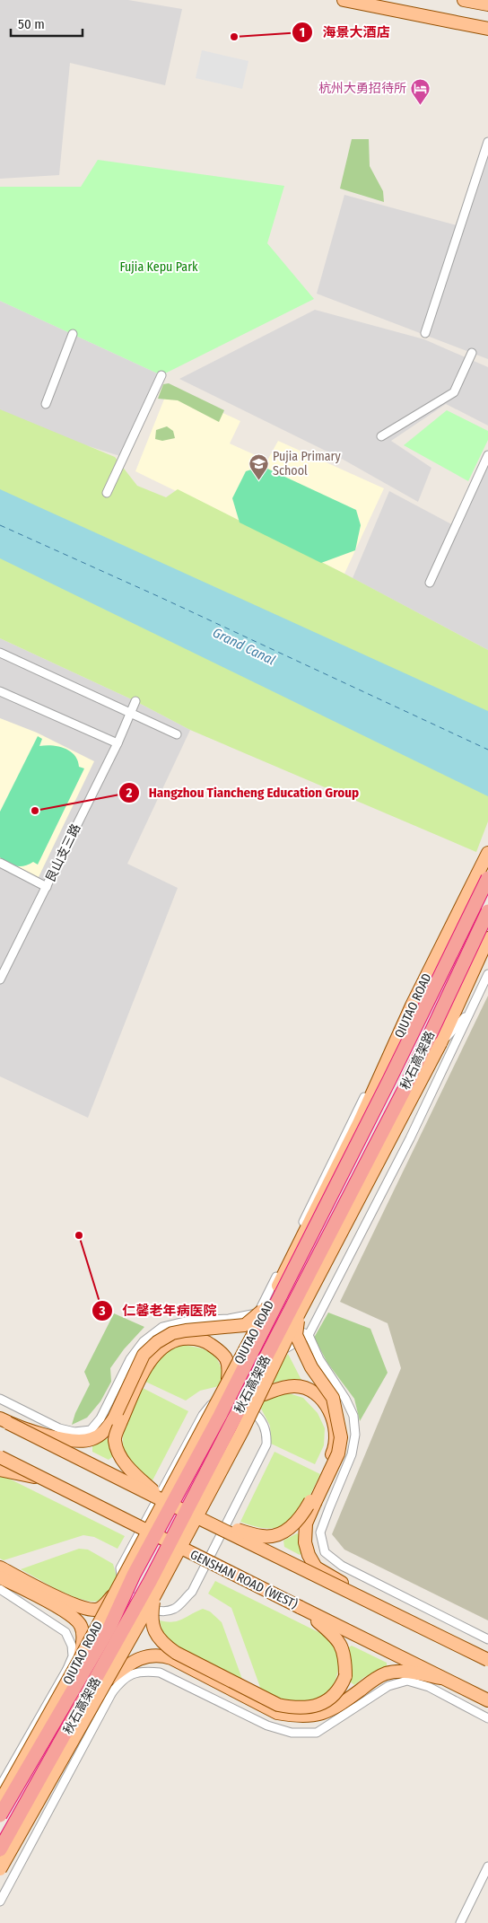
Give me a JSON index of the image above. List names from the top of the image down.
{
  "streets": {
    "highway": ["秋石高架路"],
    "main road": ["QIUTAO ROAD", "GENSHAN ROAD (WEST)"],
    "street": ["艮山支三路"]
  },
  "water": ["Grand Canal"],
  "parks": ["Fujia Kepu Park"],
  "places": {
    "other": ["海景大酒店", "Hangzhou Tiancheng Education Group", "仁馨老年病医院"],
    "hotel": ["杭州大勇招待所"],
    "school or university": ["Pujia Primary School"]
  },
  "scale_bar": "50 m"
}
